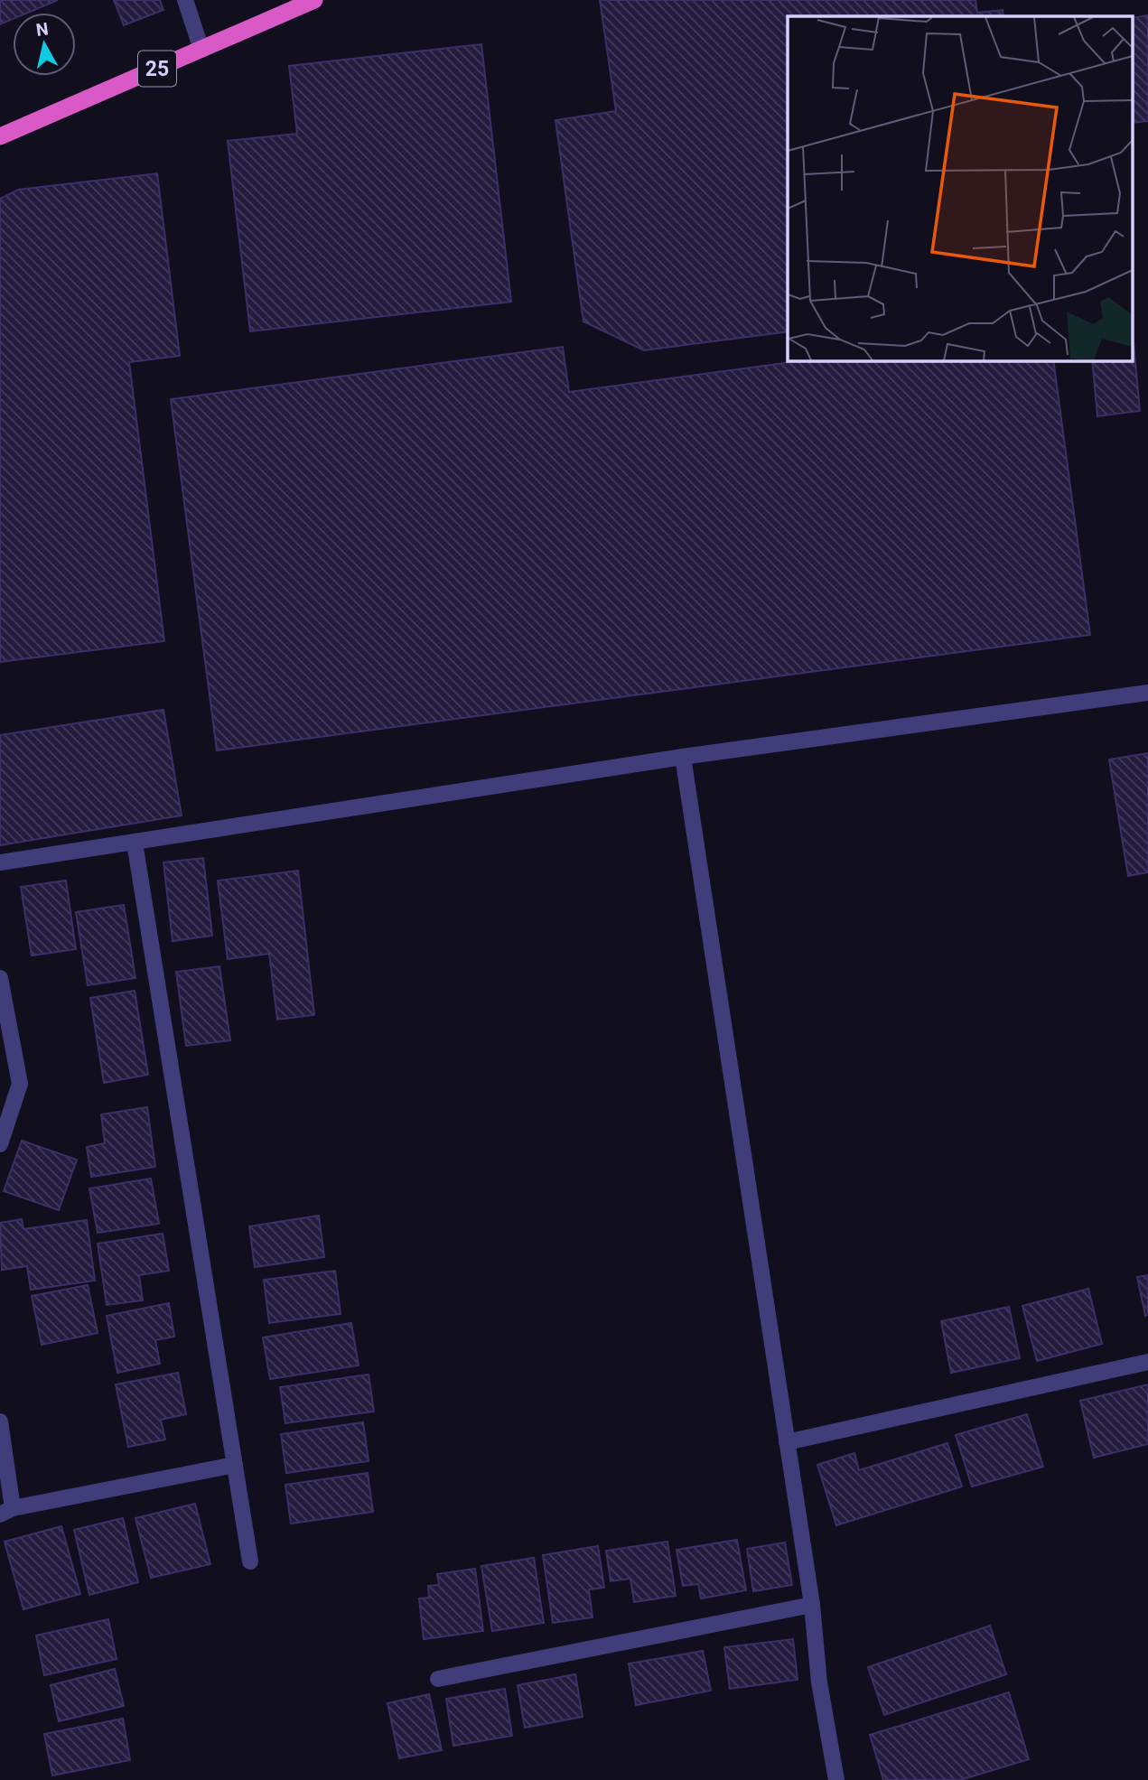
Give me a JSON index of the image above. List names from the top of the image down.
{
  "streets": {
    "highway": ["25"]
  },
  "north": "top"
}
